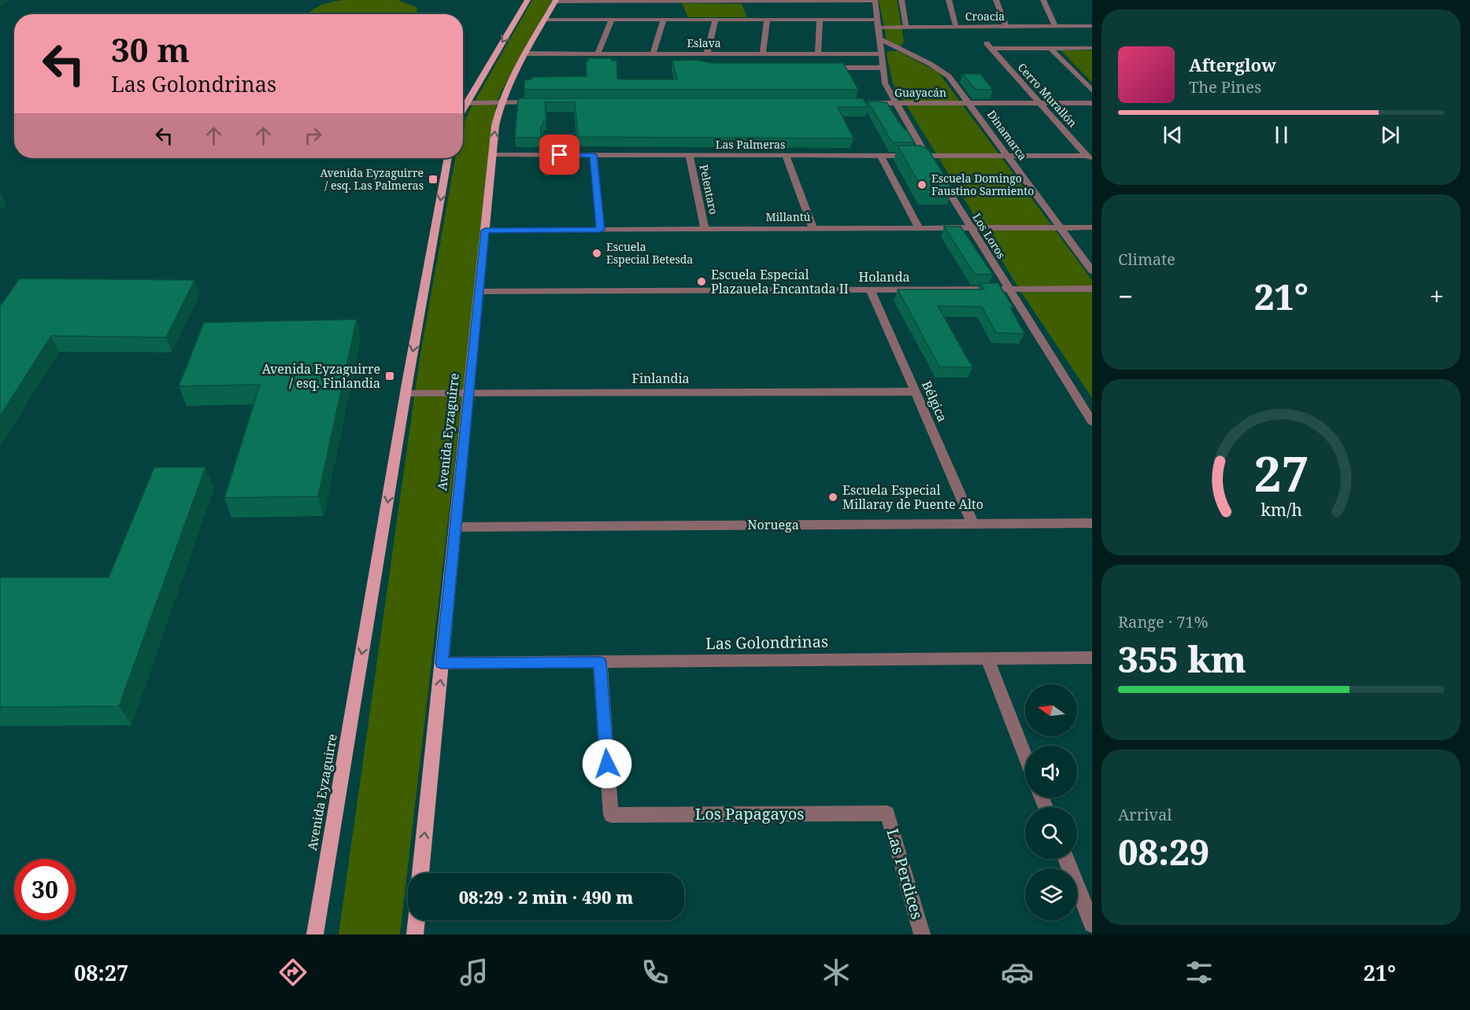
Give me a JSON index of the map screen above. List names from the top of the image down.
{
  "streets": {
    "main road": ["Avenida Eyzaguirre"],
    "street": [
      "Croacia",
      "Eslava",
      "Guayacán",
      "Cerro Murallón",
      "Dinamarca",
      "Las Palmeras",
      "Pelentaro",
      "Millantú",
      "Los Loros",
      "Holanda",
      "Finlandia",
      "Bélgica",
      "Noruega",
      "Las Golondrinas",
      "Los Papagayos",
      "Las Perdices"
    ]
  },
  "crossings": [
    ["Croacia", "Avenida Eyzaguirre"],
    ["Eslava", "Avenida Eyzaguirre"],
    ["Guayacán", "Cerro Murallón"],
    ["Guayacán", "Dinamarca"],
    ["Cerro Murallón", "Las Palmeras"],
    ["Dinamarca", "Las Palmeras"],
    ["Dinamarca", "Millantú"],
    ["Las Palmeras", "Pelentaro"],
    ["Las Palmeras", "Avenida Eyzaguirre"],
    ["Pelentaro", "Millantú"],
    ["Millantú", "Los Loros"],
    ["Millantú", "Avenida Eyzaguirre"],
    ["Los Loros", "Holanda"],
    ["Holanda", "Bélgica"],
    ["Holanda", "Avenida Eyzaguirre"],
    ["Finlandia", "Bélgica"],
    ["Finlandia", "Avenida Eyzaguirre"],
    ["Bélgica", "Noruega"],
    ["Avenida Eyzaguirre", "Noruega"],
    ["Avenida Eyzaguirre", "Las Golondrinas"],
    ["Las Golondrinas", "Los Papagayos"],
    ["Los Papagayos", "Las Perdices"]
  ],
  "places": {
    "transit": ["Avenida Eyzaguirre / esq. Las Palmeras", "Avenida Eyzaguirre / esq. Finlandia"],
    "other": [
      "Escuela Domingo Faustino Sarmiento",
      "Escuela Especial Betesda",
      "Escuela Especial Plazauela Encantada II",
      "Escuela Especial Millaray de Puente Alto"
    ]
  },
  "north": "left",
  "page": {
    "turn": ["30 m", "Las Golondrinas"],
    "song": ["Afterglow", "The Pines"],
    "tile": [
      "Climate",
      ["Range · 71%", "355 km"],
      ["Arrival", "08:29"]
    ],
    "heat": ["−", "21°", "+"],
    "limit": "30",
    "trip": "08:29 · 2 min · 490 m",
    "tabs": ["08:27", "21°"],
    "gauge": ["27", "km/h"]
  }
}
